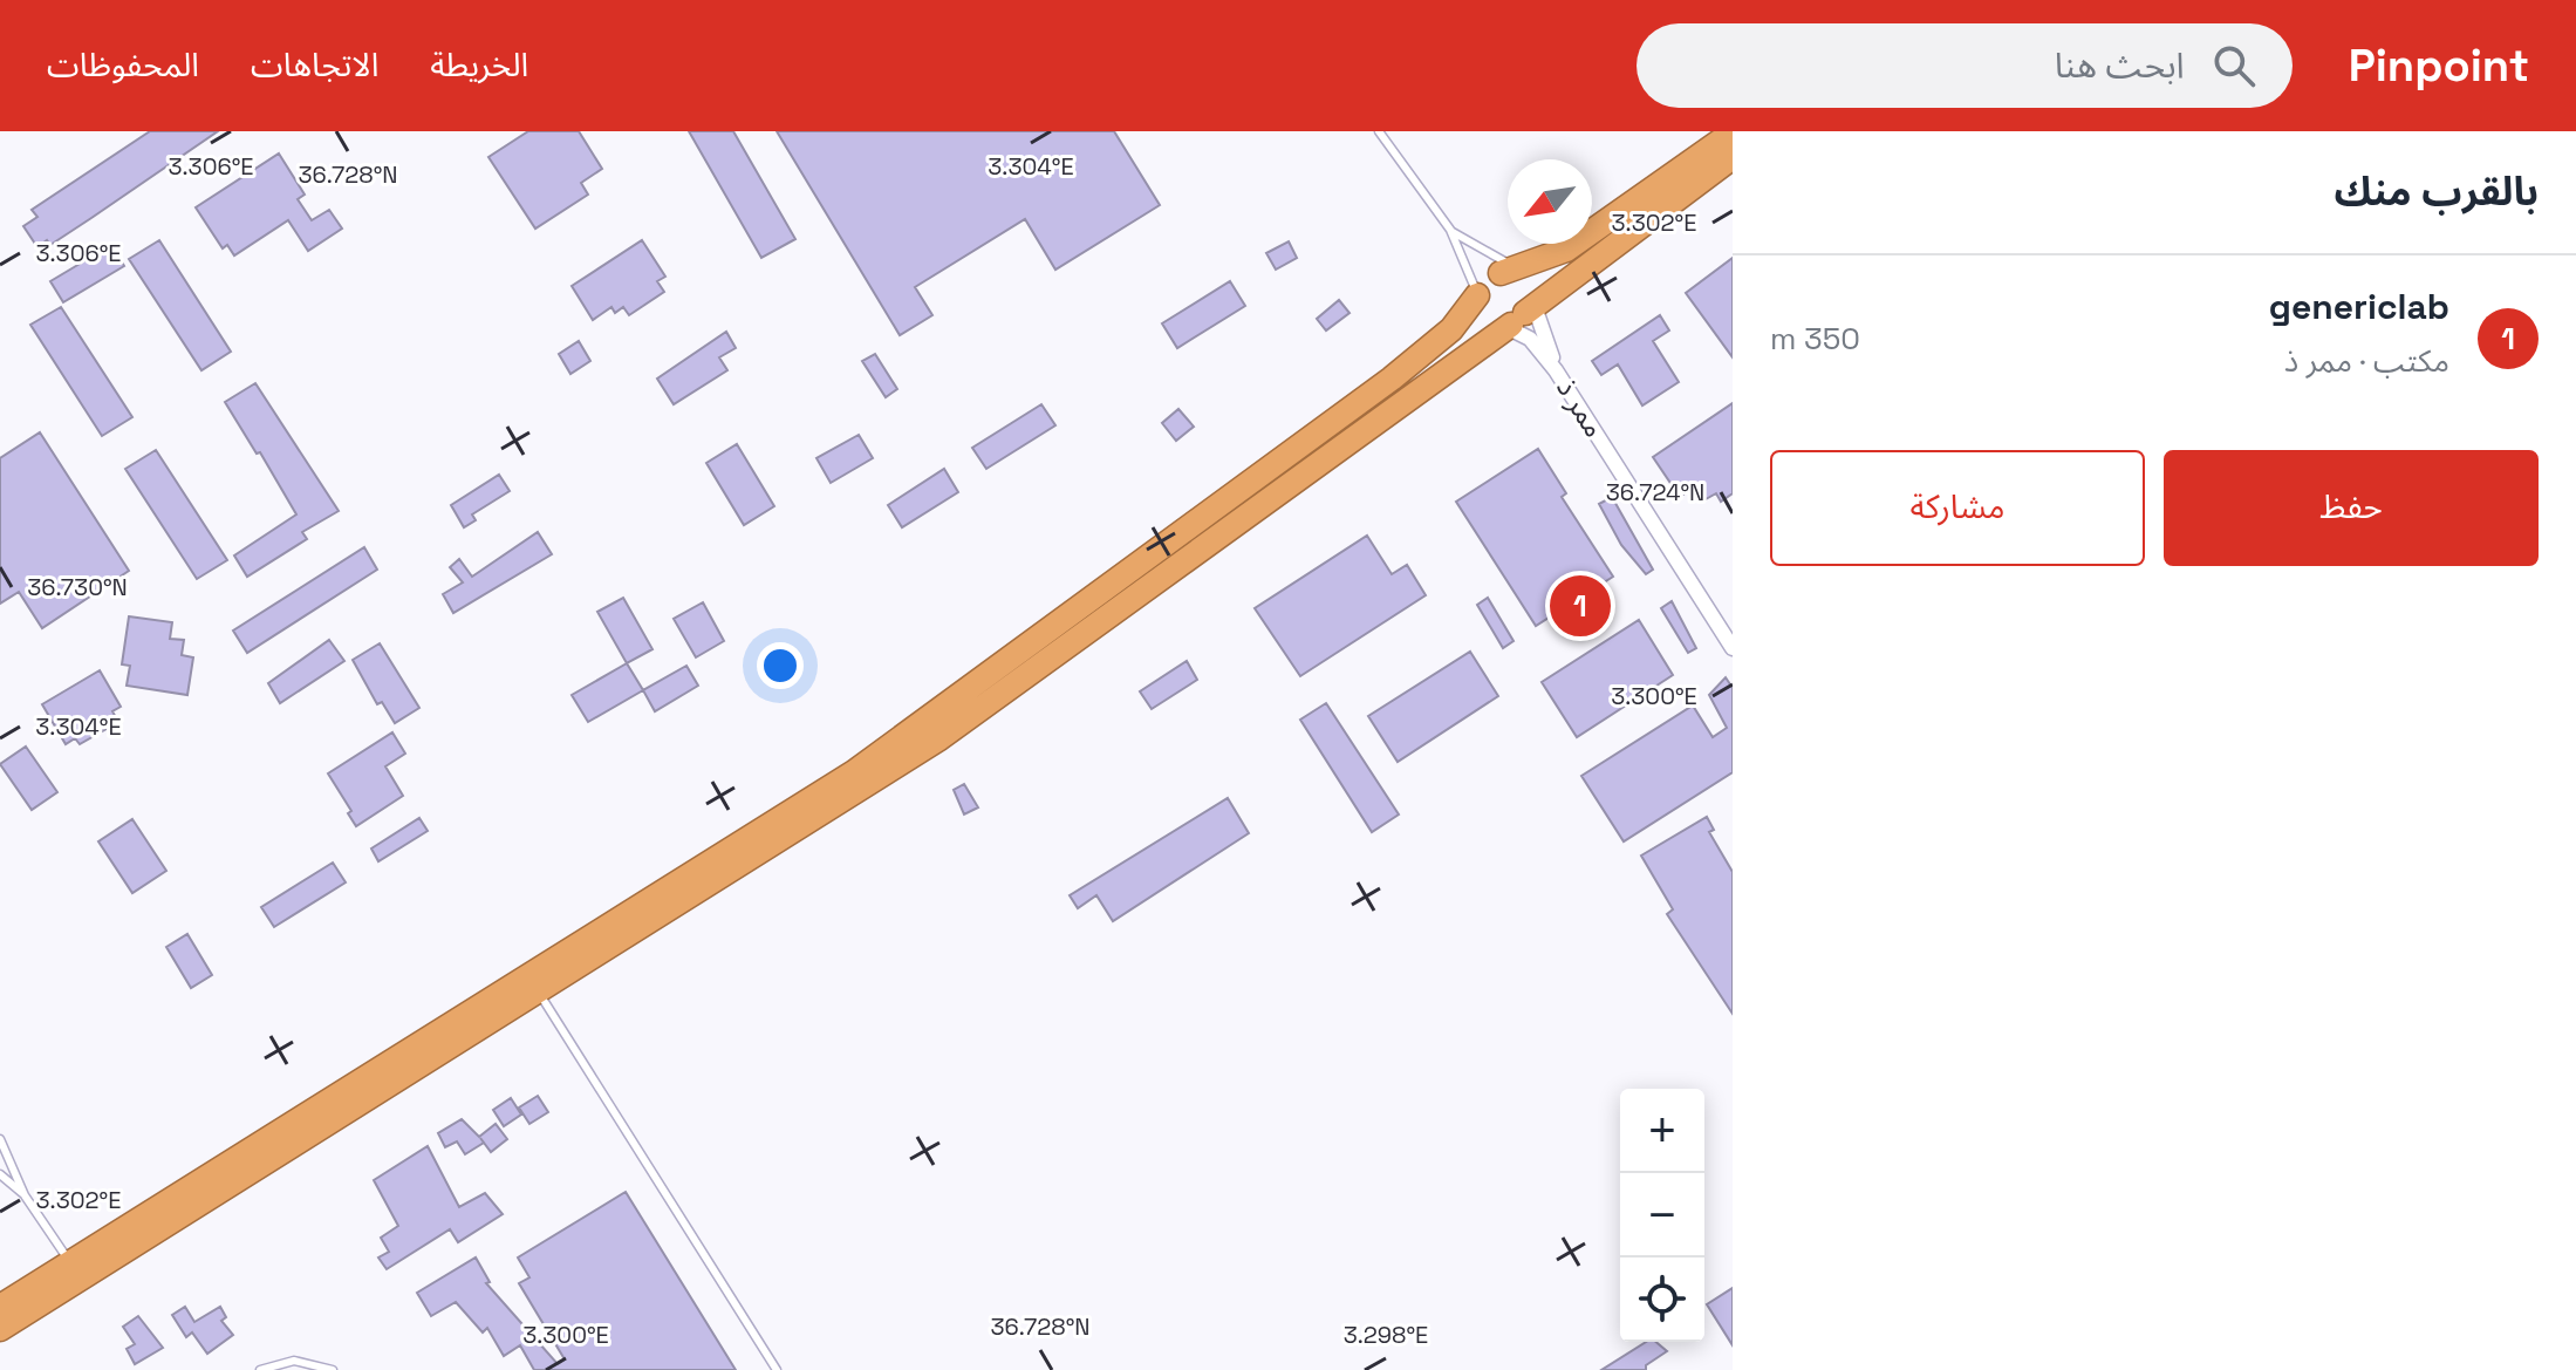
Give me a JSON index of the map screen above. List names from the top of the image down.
{
  "streets": {
    "street": ["ممر ذ"]
  },
  "north": "bottom left",
  "page": {
    "header": "Pinpoint",
    "search": "ابحث هنا",
    "nav": ["الخريطة", "الاتجاهات", "المحفوظات"],
    "heading": "بالقرب منك",
    "list": [
      {
        "mark": "1",
        "name": "genericlab",
        "note": "مكتب · ممر ذ",
        "value": "350 m"
      }
    ],
    "buttons": ["حفظ", "مشاركة"],
    "pins": "1",
    "map_buttons": ["+", "−"]
  },
  "coordinates": [
    "3.306°E",
    "3.304°E",
    "36.728°N",
    "3.302°E",
    "36.724°N",
    "36.730°N",
    "3.300°E",
    "3.298°E"
  ]
}
